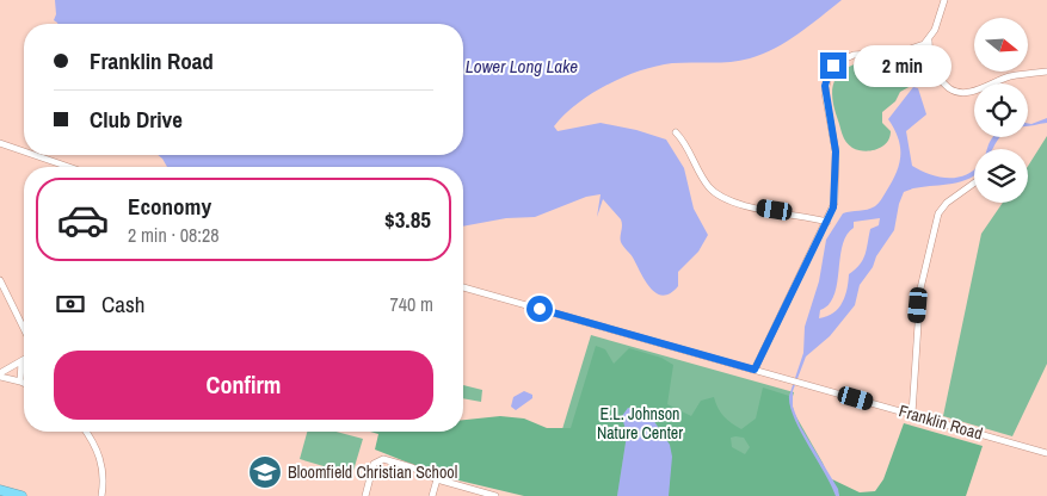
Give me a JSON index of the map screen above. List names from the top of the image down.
{
  "streets": {
    "street": ["Franklin Road"]
  },
  "water": ["Lower Long Lake"],
  "parks": ["E.L. Johnson Nature Center"],
  "places": {
    "school or university": ["Bloomfield Christian School"]
  },
  "north": "right",
  "page": {
    "banner": ["Franklin Road", "Club Drive"],
    "bubble": "2 min",
    "list": [
      {
        "name": "Economy",
        "note": "2 min · 08:28",
        "value": "$3.85"
      }
    ],
    "pay": ["Cash", "740 m"],
    "buttons": "Confirm"
  }
}
